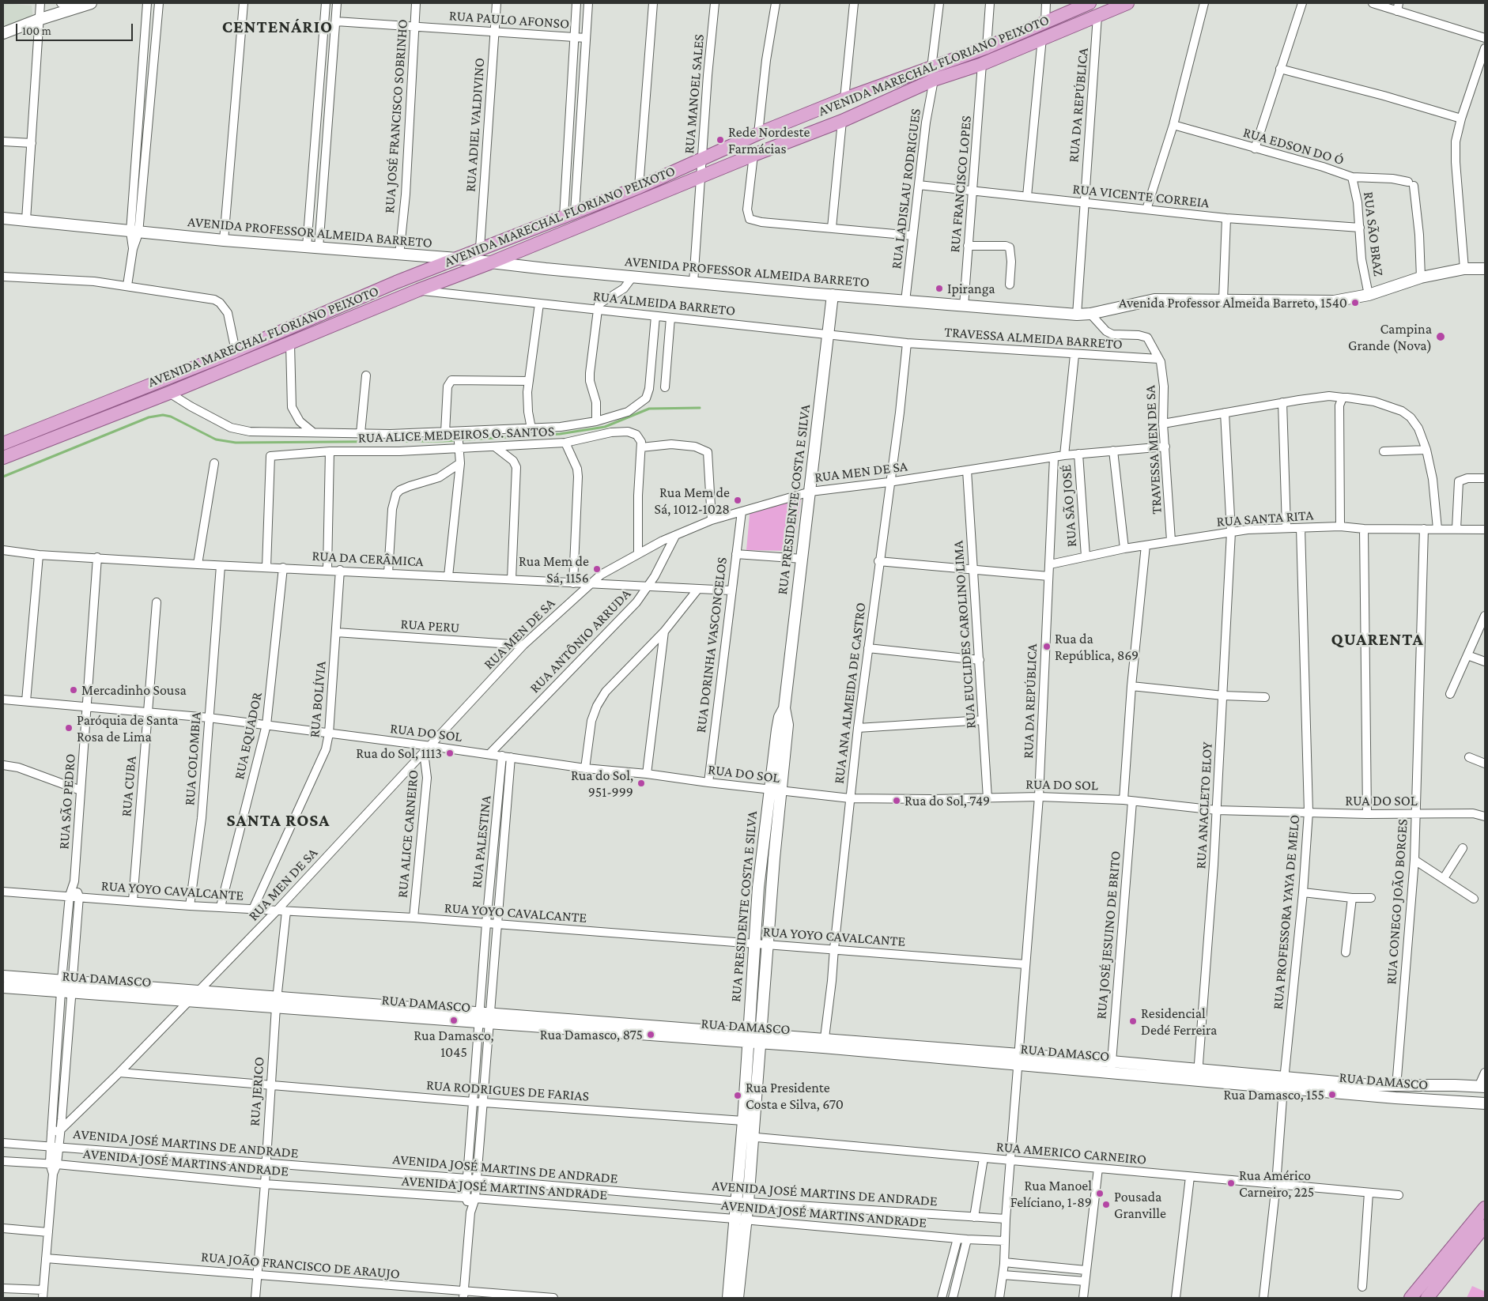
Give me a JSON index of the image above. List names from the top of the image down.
{
  "streets": {
    "main road": ["AVENIDA MARECHAL FLORIANO PEIXOTO"],
    "street": [
      "RUA PAULO AFONSO",
      "RUA MANOEL SALES",
      "RUA DA REPÚBLICA",
      "RUA JOSÉ FRANCISCO SOBRINHO",
      "RUA ADIEL VALDIVINO",
      "RUA EDSON DO Ó",
      "RUA FRANCISCO LOPES",
      "RUA LADISLAU RODRIGUES",
      "RUA VICENTE CORREIA",
      "AVENIDA PROFESSOR ALMEIDA BARRETO",
      "RUA SÃO BRAZ",
      "RUA ALMEIDA BARRETO",
      "TRAVESSA ALMEIDA BARRETO",
      "RUA ALICE MEDEIROS O. SANTOS",
      "TRAVESSA MEN DE SA",
      "RUA MEN DE SA",
      "RUA PRESIDENTE COSTA E SILVA",
      "RUA SÃO JOSÉ",
      "RUA SANTA RITA",
      "RUA DA CERÂMICA",
      "RUA PERU",
      "RUA EUCLIDES CAROLINO LIMA",
      "RUA ANTÔNIO ARRUDA",
      "RUA DORINHA VASCONCELOS",
      "RUA ANA ALMEIDA DE CASTRO",
      "RUA BOLÍVIA",
      "RUA DO SOL",
      "RUA EQUADOR",
      "RUA COLOMBIA",
      "RUA CUBA",
      "RUA SÃO PEDRO",
      "RUA ANACLETO ELOY",
      "RUA ALICE CARNEIRO",
      "RUA PALESTINA",
      "RUA YOYO CAVALCANTE",
      "RUA CONEGO JOÃO BORGES",
      "RUA PROFESSORA YAYA DE MELO",
      "RUA JOSÉ JESUINO DE BRITO",
      "RUA DAMASCO",
      "RUA RODRIGUES DE FARIAS",
      "RUA JERICO",
      "AVENIDA JOSÉ MARTINS DE ANDRADE",
      "RUA AMERICO CARNEIRO",
      "AVENIDA JOSÉ MARTINS ANDRADE",
      "RUA JOÃO FRANCISCO DE ARAUJO"
    ]
  },
  "crossings": [
    ["RUA PAULO AFONSO", "RUA JOSÉ FRANCISCO SOBRINHO"],
    ["RUA PAULO AFONSO", "RUA ADIEL VALDIVINO"],
    ["AVENIDA MARECHAL FLORIANO PEIXOTO", "RUA MANOEL SALES"],
    ["AVENIDA MARECHAL FLORIANO PEIXOTO", "RUA DA REPÚBLICA"],
    ["AVENIDA MARECHAL FLORIANO PEIXOTO", "RUA ADIEL VALDIVINO"],
    ["AVENIDA MARECHAL FLORIANO PEIXOTO", "RUA FRANCISCO LOPES"],
    ["AVENIDA MARECHAL FLORIANO PEIXOTO", "RUA LADISLAU RODRIGUES"],
    ["AVENIDA MARECHAL FLORIANO PEIXOTO", "AVENIDA PROFESSOR ALMEIDA BARRETO"],
    ["AVENIDA MARECHAL FLORIANO PEIXOTO", "RUA ALMEIDA BARRETO"],
    ["AVENIDA MARECHAL FLORIANO PEIXOTO", "RUA ALICE MEDEIROS O. SANTOS"],
    ["RUA MANOEL SALES", "AVENIDA PROFESSOR ALMEIDA BARRETO"],
    ["RUA DA REPÚBLICA", "RUA VICENTE CORREIA"],
    ["RUA DA REPÚBLICA", "AVENIDA PROFESSOR ALMEIDA BARRETO"],
    ["RUA DA REPÚBLICA", "RUA MEN DE SA"],
    ["RUA DA REPÚBLICA", "RUA SANTA RITA"],
    ["RUA DA REPÚBLICA", "RUA DO SOL"],
    ["RUA DA REPÚBLICA", "RUA YOYO CAVALCANTE"],
    ["RUA DA REPÚBLICA", "RUA DAMASCO"],
    ["RUA DA REPÚBLICA", "AVENIDA JOSÉ MARTINS DE ANDRADE"],
    ["RUA DA REPÚBLICA", "RUA AMERICO CARNEIRO"],
    ["RUA DA REPÚBLICA", "AVENIDA JOSÉ MARTINS ANDRADE"],
    ["RUA JOSÉ FRANCISCO SOBRINHO", "AVENIDA PROFESSOR ALMEIDA BARRETO"],
    ["RUA EDSON DO Ó", "AVENIDA PROFESSOR ALMEIDA BARRETO"],
    ["RUA EDSON DO Ó", "RUA SÃO BRAZ"],
    ["RUA FRANCISCO LOPES", "RUA VICENTE CORREIA"],
    ["RUA FRANCISCO LOPES", "AVENIDA PROFESSOR ALMEIDA BARRETO"],
    ["RUA LADISLAU RODRIGUES", "RUA VICENTE CORREIA"],
    ["RUA LADISLAU RODRIGUES", "AVENIDA PROFESSOR ALMEIDA BARRETO"],
    ["RUA VICENTE CORREIA", "RUA SÃO BRAZ"],
    ["AVENIDA PROFESSOR ALMEIDA BARRETO", "RUA SÃO BRAZ"],
    ["AVENIDA PROFESSOR ALMEIDA BARRETO", "TRAVESSA MEN DE SA"],
    ["AVENIDA PROFESSOR ALMEIDA BARRETO", "RUA PRESIDENTE COSTA E SILVA"],
    ["RUA ALMEIDA BARRETO", "TRAVESSA ALMEIDA BARRETO"],
    ["RUA ALMEIDA BARRETO", "RUA ALICE MEDEIROS O. SANTOS"],
    ["RUA ALMEIDA BARRETO", "RUA PRESIDENTE COSTA E SILVA"],
    ["RUA ALMEIDA BARRETO", "RUA ANA ALMEIDA DE CASTRO"],
    ["TRAVESSA ALMEIDA BARRETO", "TRAVESSA MEN DE SA"],
    ["TRAVESSA ALMEIDA BARRETO", "RUA ANA ALMEIDA DE CASTRO"],
    ["RUA ALICE MEDEIROS O. SANTOS", "RUA DA CERÂMICA"],
    ["TRAVESSA MEN DE SA", "RUA MEN DE SA"],
    ["TRAVESSA MEN DE SA", "RUA SANTA RITA"],
    ["RUA MEN DE SA", "RUA PRESIDENTE COSTA E SILVA"],
    ["RUA MEN DE SA", "RUA SÃO JOSÉ"],
    ["RUA MEN DE SA", "RUA DA CERÂMICA"],
    ["RUA MEN DE SA", "RUA PERU"],
    ["RUA MEN DE SA", "RUA EUCLIDES CAROLINO LIMA"],
    ["RUA MEN DE SA", "RUA ANTÔNIO ARRUDA"],
    ["RUA MEN DE SA", "RUA DORINHA VASCONCELOS"],
    ["RUA MEN DE SA", "RUA ANA ALMEIDA DE CASTRO"],
    ["RUA MEN DE SA", "RUA DO SOL"],
    ["RUA MEN DE SA", "RUA SÃO PEDRO"],
    ["RUA MEN DE SA", "RUA ALICE CARNEIRO"],
    ["RUA MEN DE SA", "RUA YOYO CAVALCANTE"],
    ["RUA MEN DE SA", "RUA DAMASCO"],
    ["RUA MEN DE SA", "RUA RODRIGUES DE FARIAS"],
    ["RUA PRESIDENTE COSTA E SILVA", "RUA DO SOL"],
    ["RUA PRESIDENTE COSTA E SILVA", "RUA YOYO CAVALCANTE"],
    ["RUA PRESIDENTE COSTA E SILVA", "RUA DAMASCO"],
    ["RUA PRESIDENTE COSTA E SILVA", "RUA RODRIGUES DE FARIAS"],
    ["RUA PRESIDENTE COSTA E SILVA", "AVENIDA JOSÉ MARTINS DE ANDRADE"],
    ["RUA PRESIDENTE COSTA E SILVA", "RUA AMERICO CARNEIRO"],
    ["RUA PRESIDENTE COSTA E SILVA", "AVENIDA JOSÉ MARTINS ANDRADE"],
    ["RUA SÃO JOSÉ", "RUA SANTA RITA"],
    ["RUA SANTA RITA", "RUA ANACLETO ELOY"],
    ["RUA SANTA RITA", "RUA CONEGO JOÃO BORGES"],
    ["RUA SANTA RITA", "RUA PROFESSORA YAYA DE MELO"],
    ["RUA DA CERÂMICA", "RUA ANTÔNIO ARRUDA"],
    ["RUA DA CERÂMICA", "RUA DORINHA VASCONCELOS"],
    ["RUA DA CERÂMICA", "RUA BOLÍVIA"],
    ["RUA DA CERÂMICA", "RUA EQUADOR"],
    ["RUA DA CERÂMICA", "RUA COLOMBIA"],
    ["RUA DA CERÂMICA", "RUA SÃO PEDRO"],
    ["RUA PERU", "RUA BOLÍVIA"],
    ["RUA EUCLIDES CAROLINO LIMA", "RUA DO SOL"],
    ["RUA ANTÔNIO ARRUDA", "RUA DO SOL"],
    ["RUA DORINHA VASCONCELOS", "RUA DO SOL"],
    ["RUA ANA ALMEIDA DE CASTRO", "RUA DO SOL"],
    ["RUA ANA ALMEIDA DE CASTRO", "RUA YOYO CAVALCANTE"],
    ["RUA ANA ALMEIDA DE CASTRO", "RUA DAMASCO"],
    ["RUA BOLÍVIA", "RUA DO SOL"],
    ["RUA BOLÍVIA", "RUA YOYO CAVALCANTE"],
    ["RUA DO SOL", "RUA EQUADOR"],
    ["RUA DO SOL", "RUA COLOMBIA"],
    ["RUA DO SOL", "RUA CUBA"],
    ["RUA DO SOL", "RUA SÃO PEDRO"],
    ["RUA DO SOL", "RUA ANACLETO ELOY"],
    ["RUA DO SOL", "RUA PALESTINA"],
    ["RUA DO SOL", "RUA CONEGO JOÃO BORGES"],
    ["RUA DO SOL", "RUA PROFESSORA YAYA DE MELO"],
    ["RUA DO SOL", "RUA JOSÉ JESUINO DE BRITO"],
    ["RUA EQUADOR", "RUA YOYO CAVALCANTE"],
    ["RUA COLOMBIA", "RUA YOYO CAVALCANTE"],
    ["RUA CUBA", "RUA YOYO CAVALCANTE"],
    ["RUA SÃO PEDRO", "RUA YOYO CAVALCANTE"],
    ["RUA SÃO PEDRO", "RUA DAMASCO"],
    ["RUA SÃO PEDRO", "AVENIDA JOSÉ MARTINS DE ANDRADE"],
    ["RUA SÃO PEDRO", "AVENIDA JOSÉ MARTINS ANDRADE"],
    ["RUA ANACLETO ELOY", "RUA DAMASCO"],
    ["RUA ALICE CARNEIRO", "RUA YOYO CAVALCANTE"],
    ["RUA PALESTINA", "RUA YOYO CAVALCANTE"],
    ["RUA PALESTINA", "RUA DAMASCO"],
    ["RUA PALESTINA", "RUA RODRIGUES DE FARIAS"],
    ["RUA PALESTINA", "AVENIDA JOSÉ MARTINS DE ANDRADE"],
    ["RUA PALESTINA", "AVENIDA JOSÉ MARTINS ANDRADE"],
    ["RUA PALESTINA", "RUA JOÃO FRANCISCO DE ARAUJO"],
    ["RUA YOYO CAVALCANTE", "RUA JERICO"],
    ["RUA CONEGO JOÃO BORGES", "RUA DAMASCO"],
    ["RUA PROFESSORA YAYA DE MELO", "RUA DAMASCO"],
    ["RUA PROFESSORA YAYA DE MELO", "RUA AMERICO CARNEIRO"],
    ["RUA JOSÉ JESUINO DE BRITO", "RUA DAMASCO"],
    ["RUA DAMASCO", "RUA JERICO"],
    ["RUA RODRIGUES DE FARIAS", "RUA JERICO"],
    ["RUA JERICO", "AVENIDA JOSÉ MARTINS DE ANDRADE"],
    ["RUA JERICO", "AVENIDA JOSÉ MARTINS ANDRADE"],
    ["RUA JERICO", "RUA JOÃO FRANCISCO DE ARAUJO"]
  ],
  "districts": ["CENTENÁRIO", "QUARENTA", "SANTA ROSA"],
  "places": [
    "Rede Nordeste Farmácias",
    "Ipiranga",
    "Avenida Professor Almeida Barreto, 1540",
    "Campina Grande (Nova)",
    "Rua Mem de Sá, 1012-1028",
    "Rua Mem de Sá, 1156",
    "Rua da República, 869",
    "Mercadinho Sousa",
    "Paróquia de Santa Rosa de Lima",
    "Rua do Sol, 1113",
    "Rua do Sol, 951-999",
    "Rua do Sol, 749",
    "Rua Damasco, 1045",
    "Residencial Dedé Ferreira",
    "Rua Damasco, 875",
    "Rua Damasco, 155",
    "Rua Presidente Costa e Silva, 670",
    "Rua Américo Carneiro, 225",
    "Rua Manoel Felíciano, 1-89",
    "Pousada Granville"
  ],
  "scale_bar": "100 m"
}
